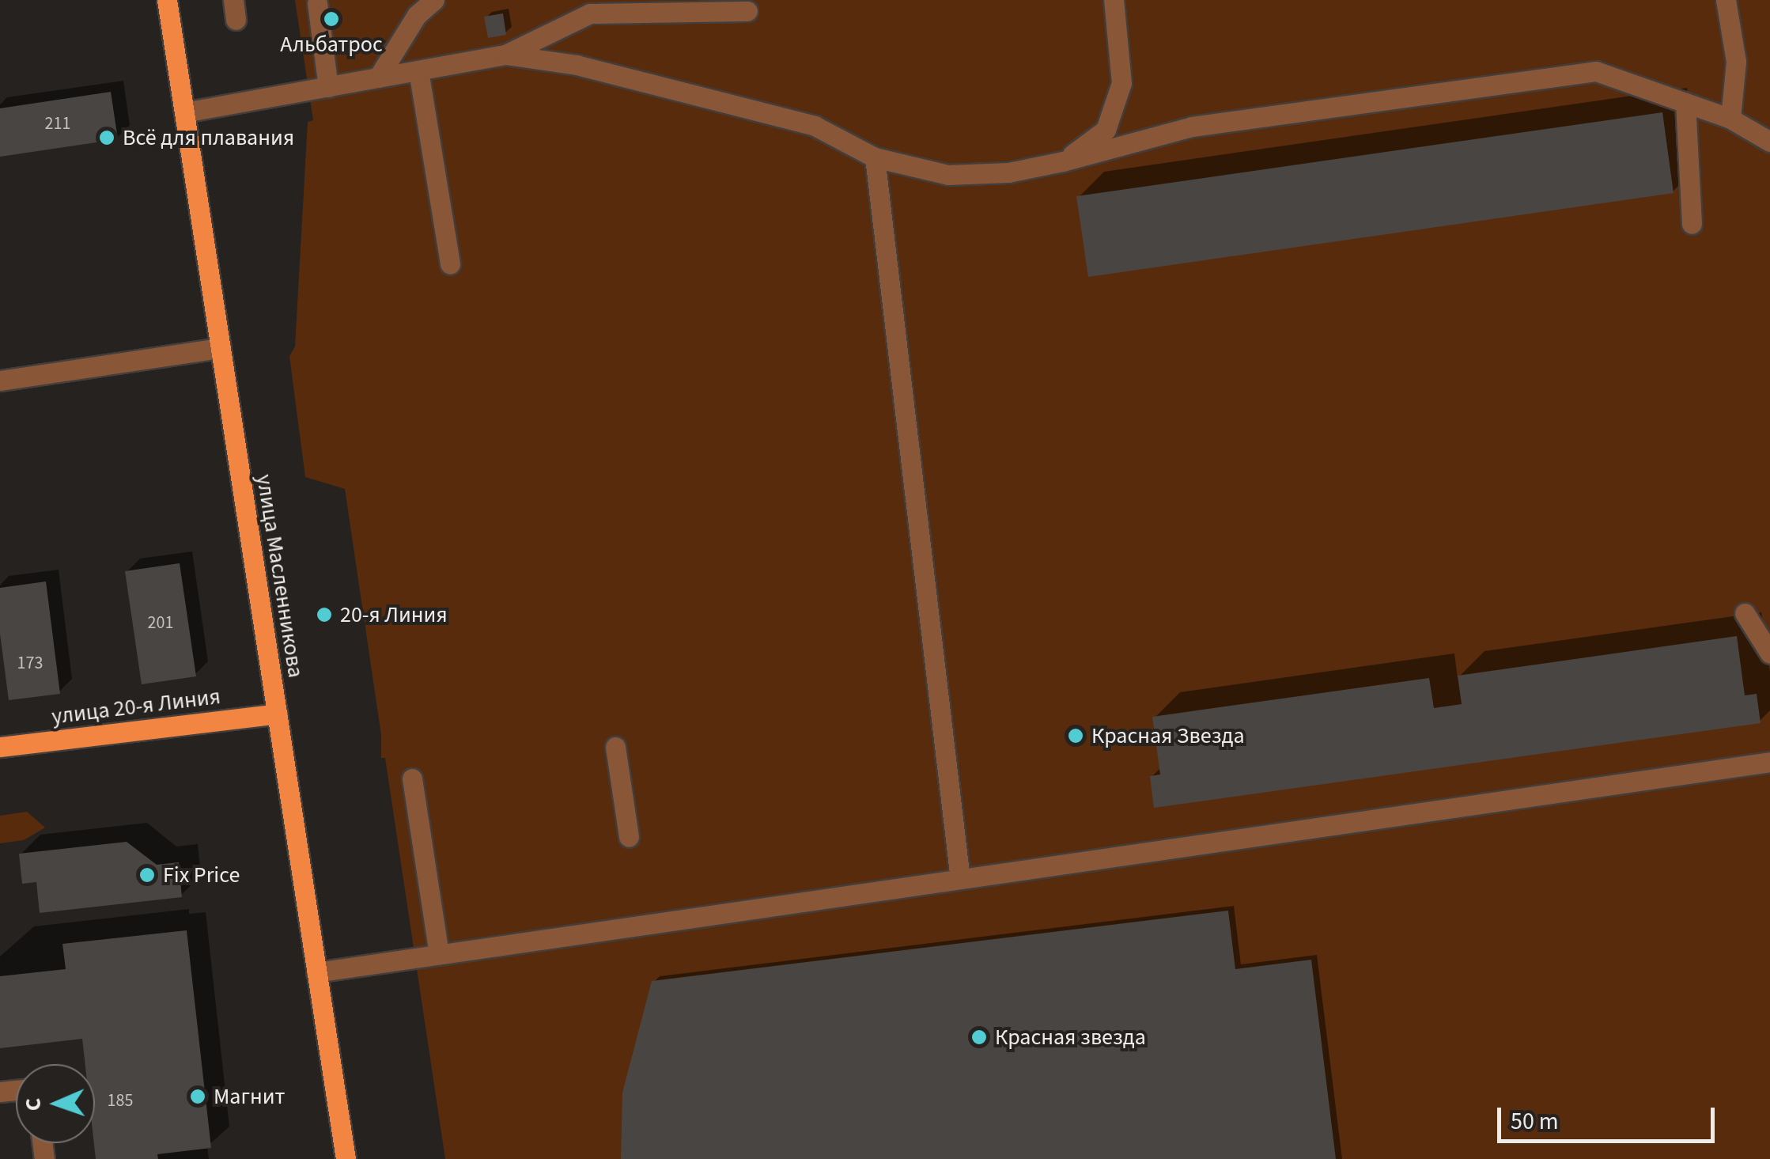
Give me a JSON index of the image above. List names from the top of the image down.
{
  "streets": {
    "main road": ["улица Масленникова", "улица 20-я Линия"]
  },
  "crossings": [
    ["улица Масленникова", "улица 20-я Линия"]
  ],
  "places": [
    "Альбатрос",
    "Всё для плавания",
    "20-я Линия",
    "Красная Звезда",
    "Fix Price",
    "Красная звезда",
    "Магнит"
  ],
  "house_numbers": [
    "211",
    "201",
    "173",
    "185"
  ],
  "scale_bar": "50 m",
  "north": "left"
}
